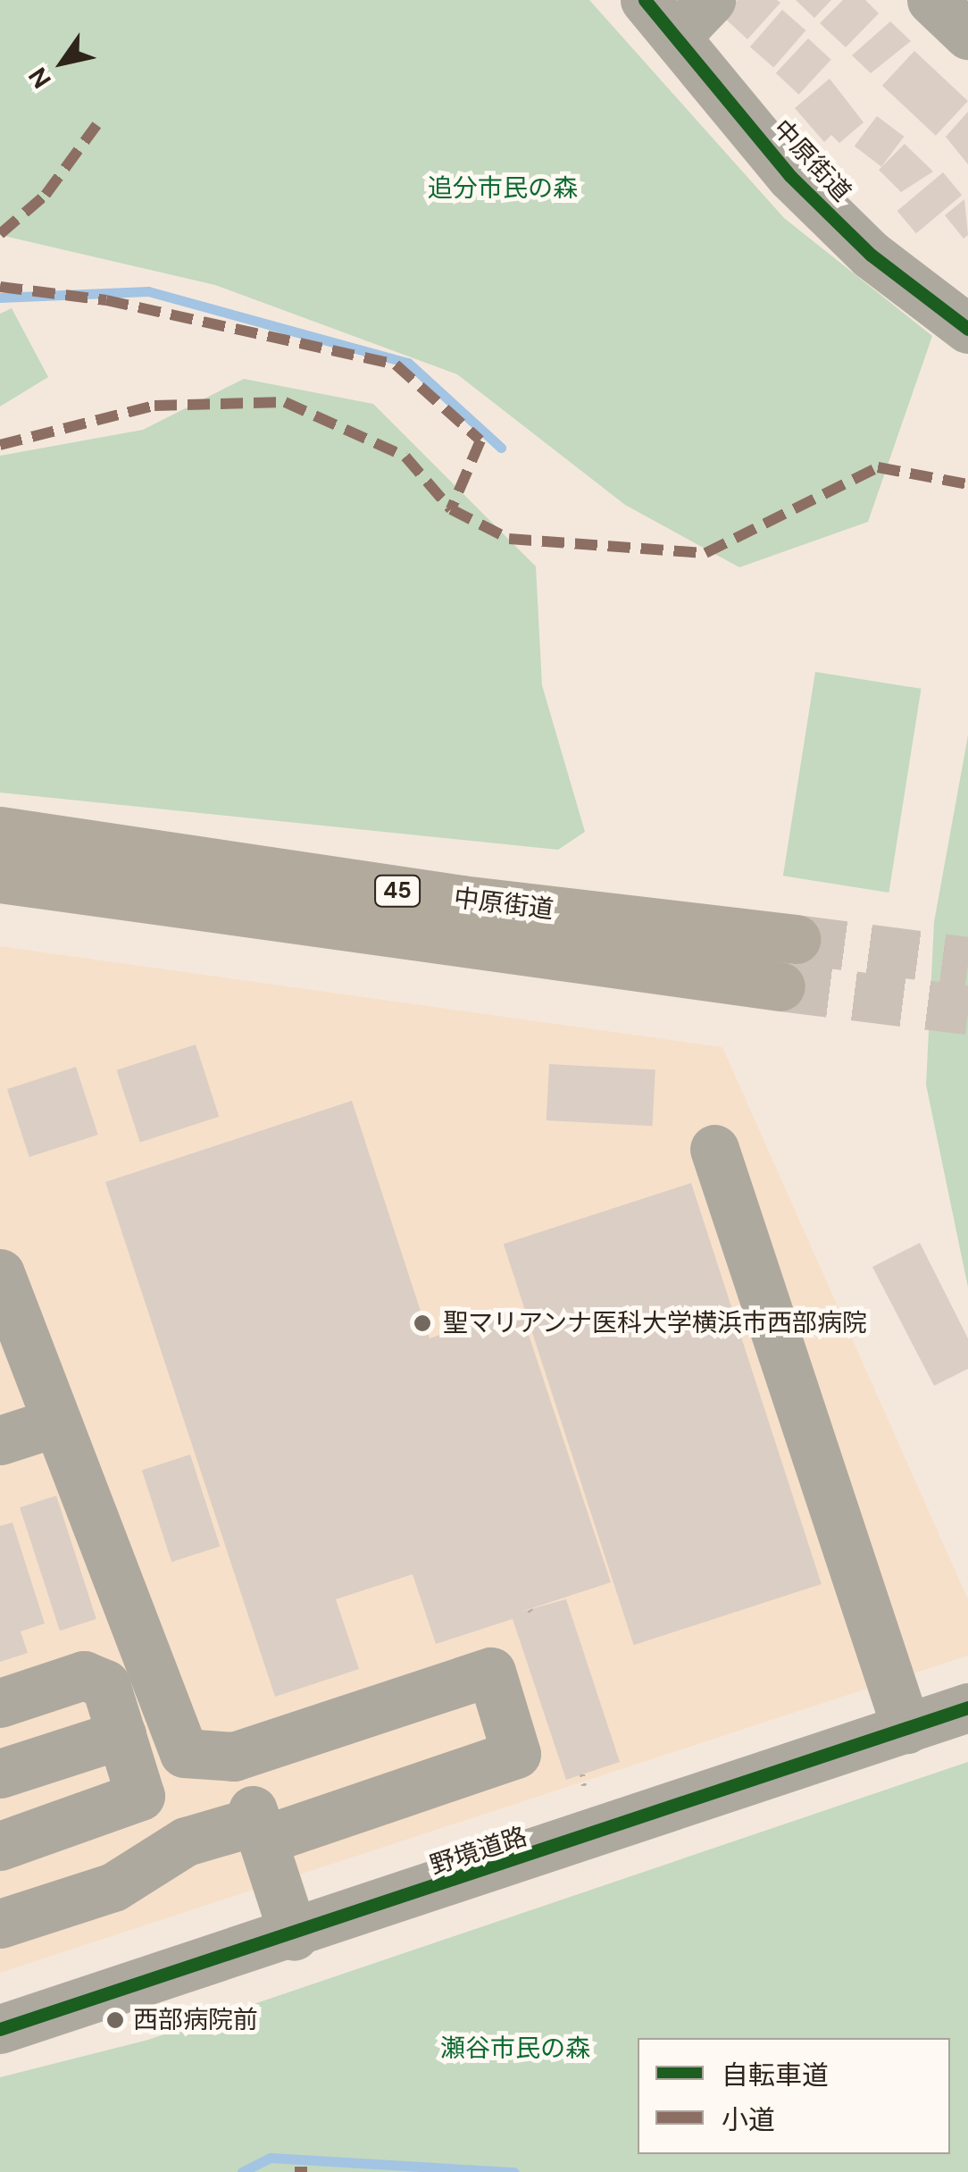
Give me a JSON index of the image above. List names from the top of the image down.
{
  "streets": {
    "main road": ["中原街道", "45"],
    "street": ["野境道路"]
  },
  "parks": ["追分市民の森", "瀬谷市民の森"],
  "places": ["聖マリアンナ医科大学横浜市西部病院", "西部病院前"],
  "legend": ["自転車道", "小道"],
  "north": "bottom left"
}
